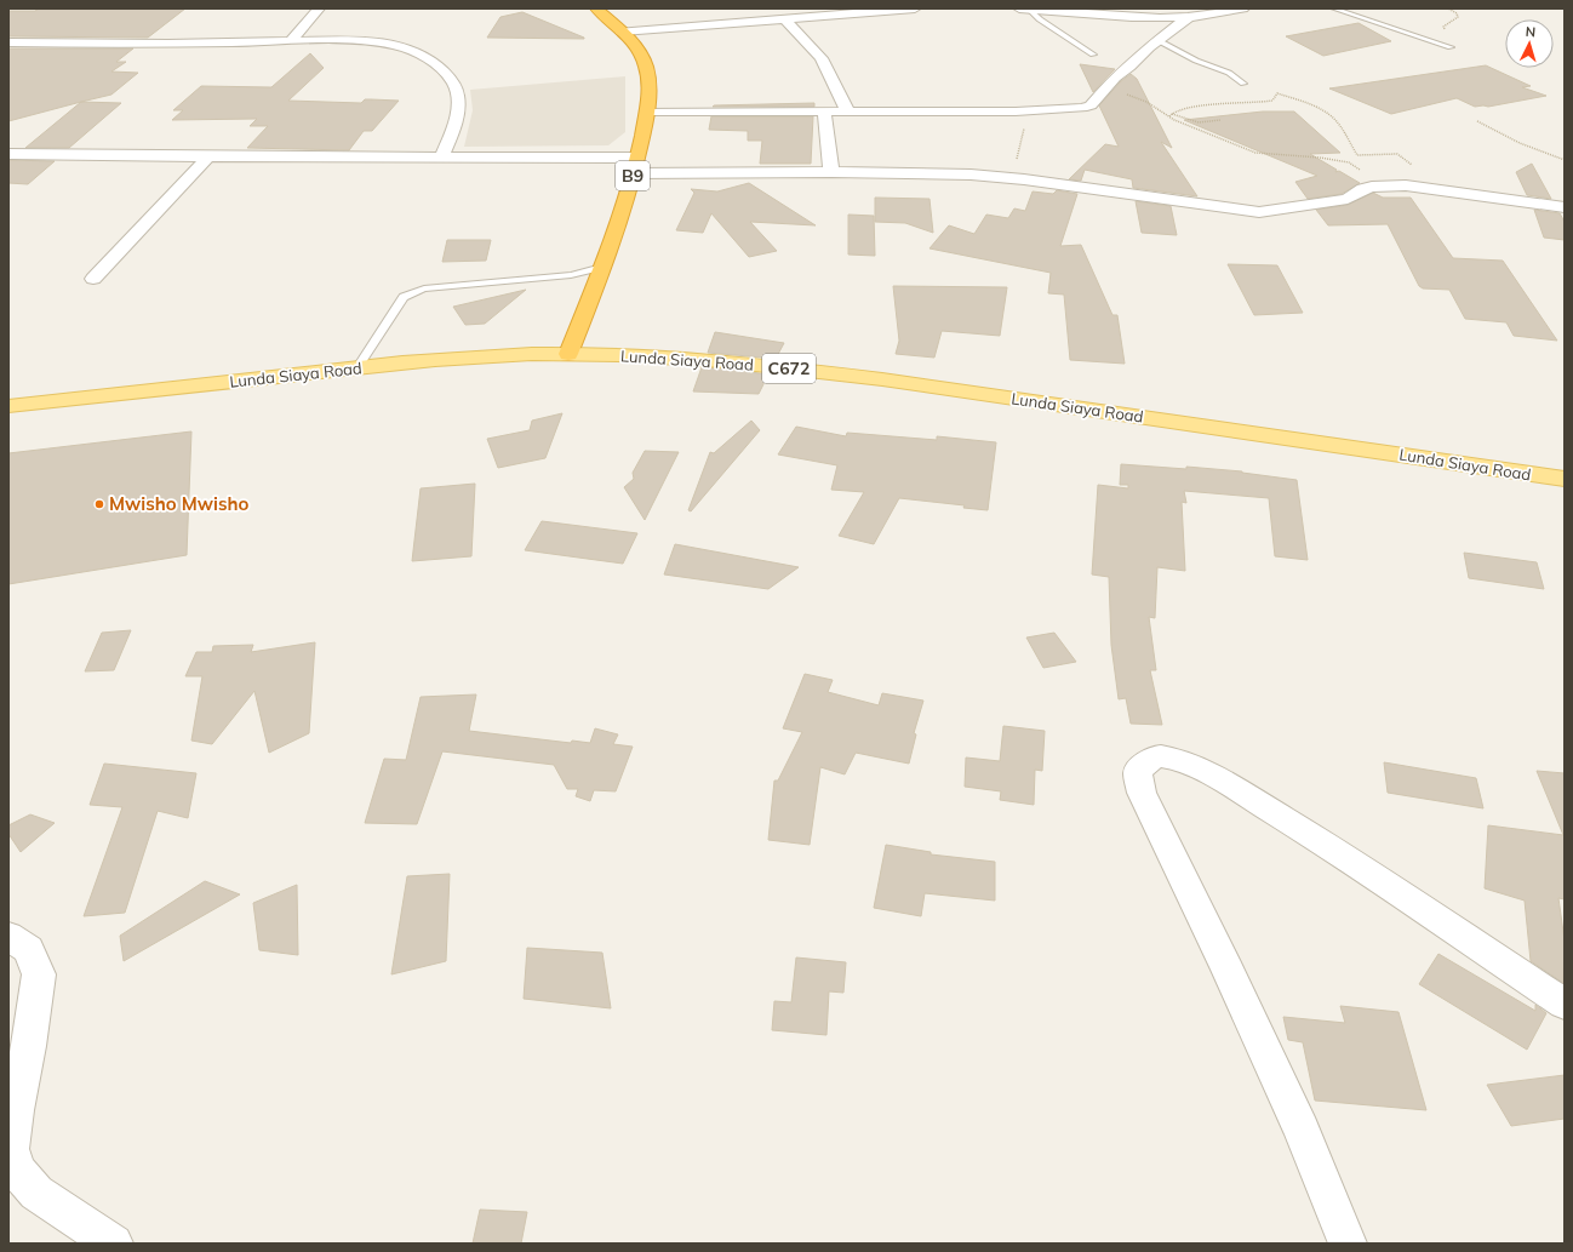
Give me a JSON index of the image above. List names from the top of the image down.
{
  "streets": {
    "highway": ["B9"],
    "main road": ["Lunda Siaya Road", "C672"]
  },
  "crossings": [
    ["B9", "Lunda Siaya Road"]
  ],
  "places": ["Mwisho Mwisho"],
  "north": "top"
}
